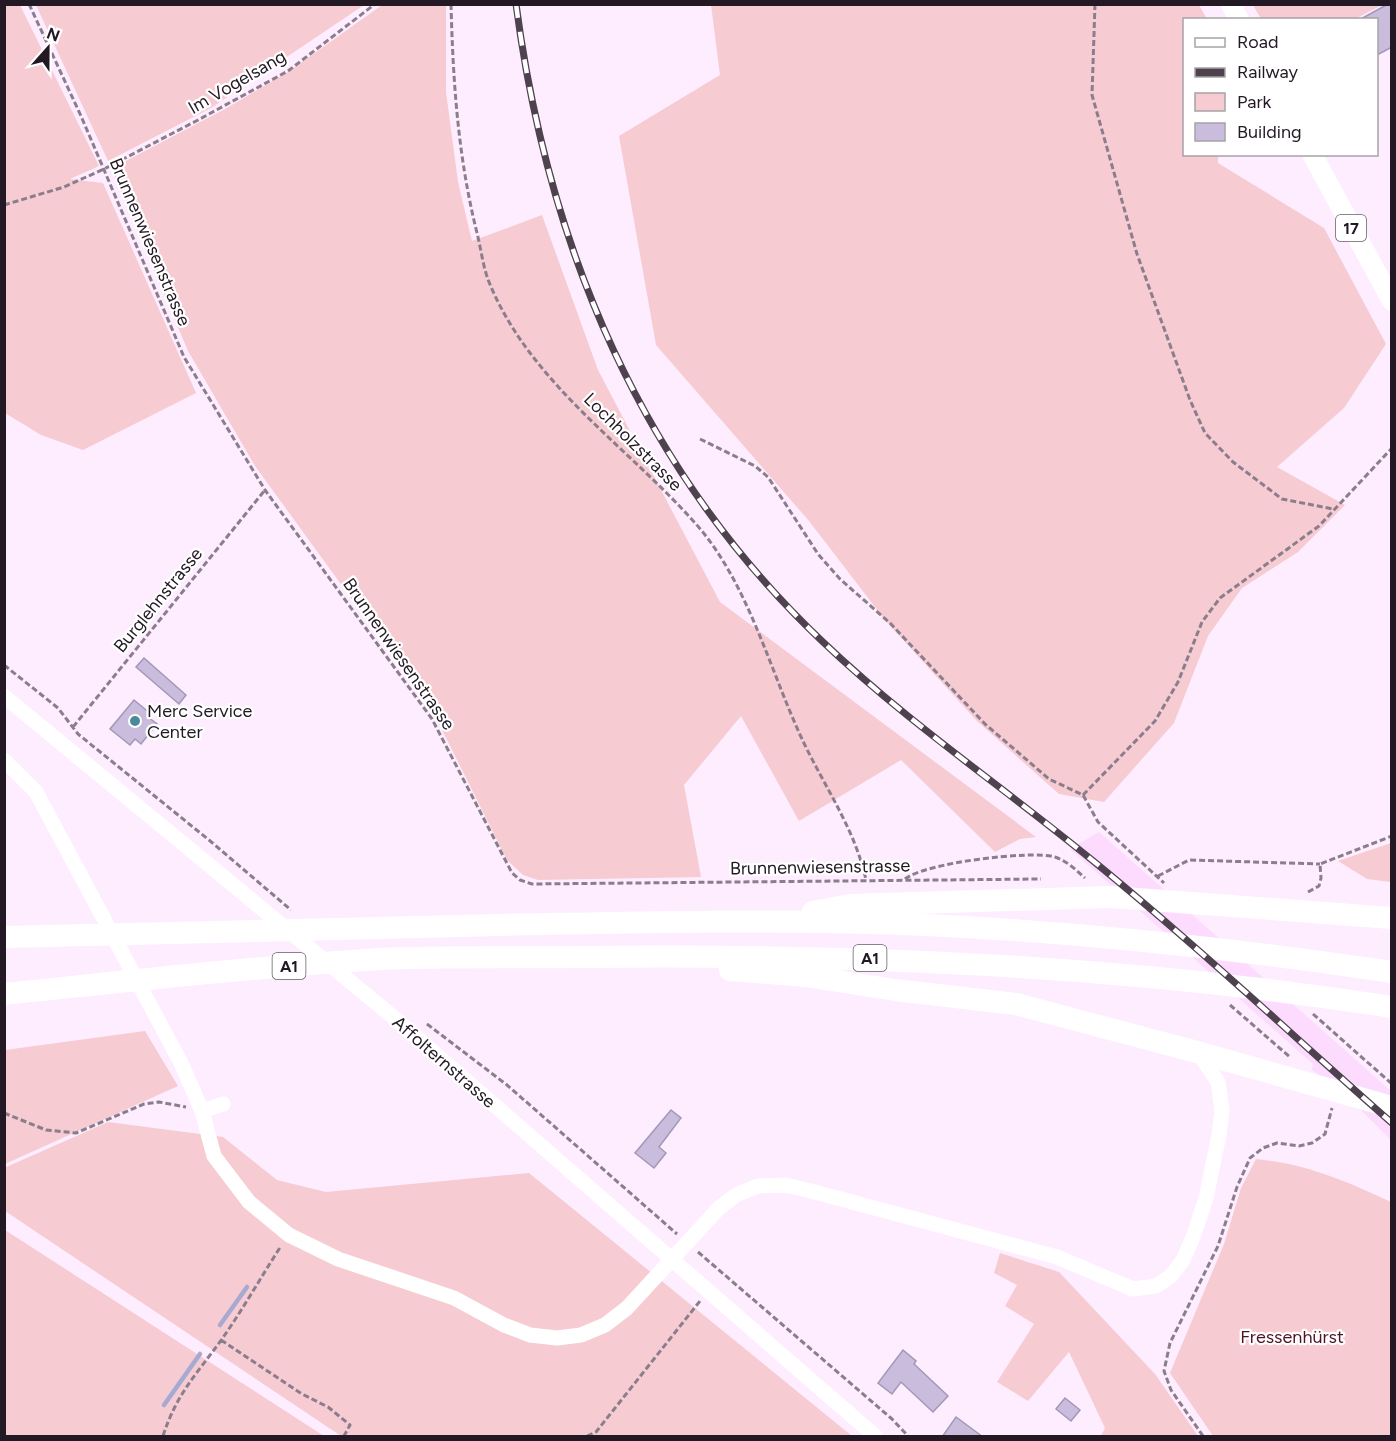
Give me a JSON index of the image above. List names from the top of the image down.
{
  "streets": {
    "highway": ["A1"],
    "main road": ["17"],
    "street": ["Affolternstrasse"],
    "path": [
      "Im Vogelsang",
      "Brunnenwiesenstrasse",
      "Lochholzstrasse",
      "Burglehnstrasse"
    ]
  },
  "crossings": [
    ["Im Vogelsang", "Brunnenwiesenstrasse"],
    ["Brunnenwiesenstrasse", "Lochholzstrasse"],
    ["Brunnenwiesenstrasse", "Burglehnstrasse"]
  ],
  "parks": ["Fressenhürst"],
  "places": ["Merc Service Center"],
  "legend": [
    "Road",
    "Railway",
    "Park",
    "Building"
  ],
  "north": "top"
}
